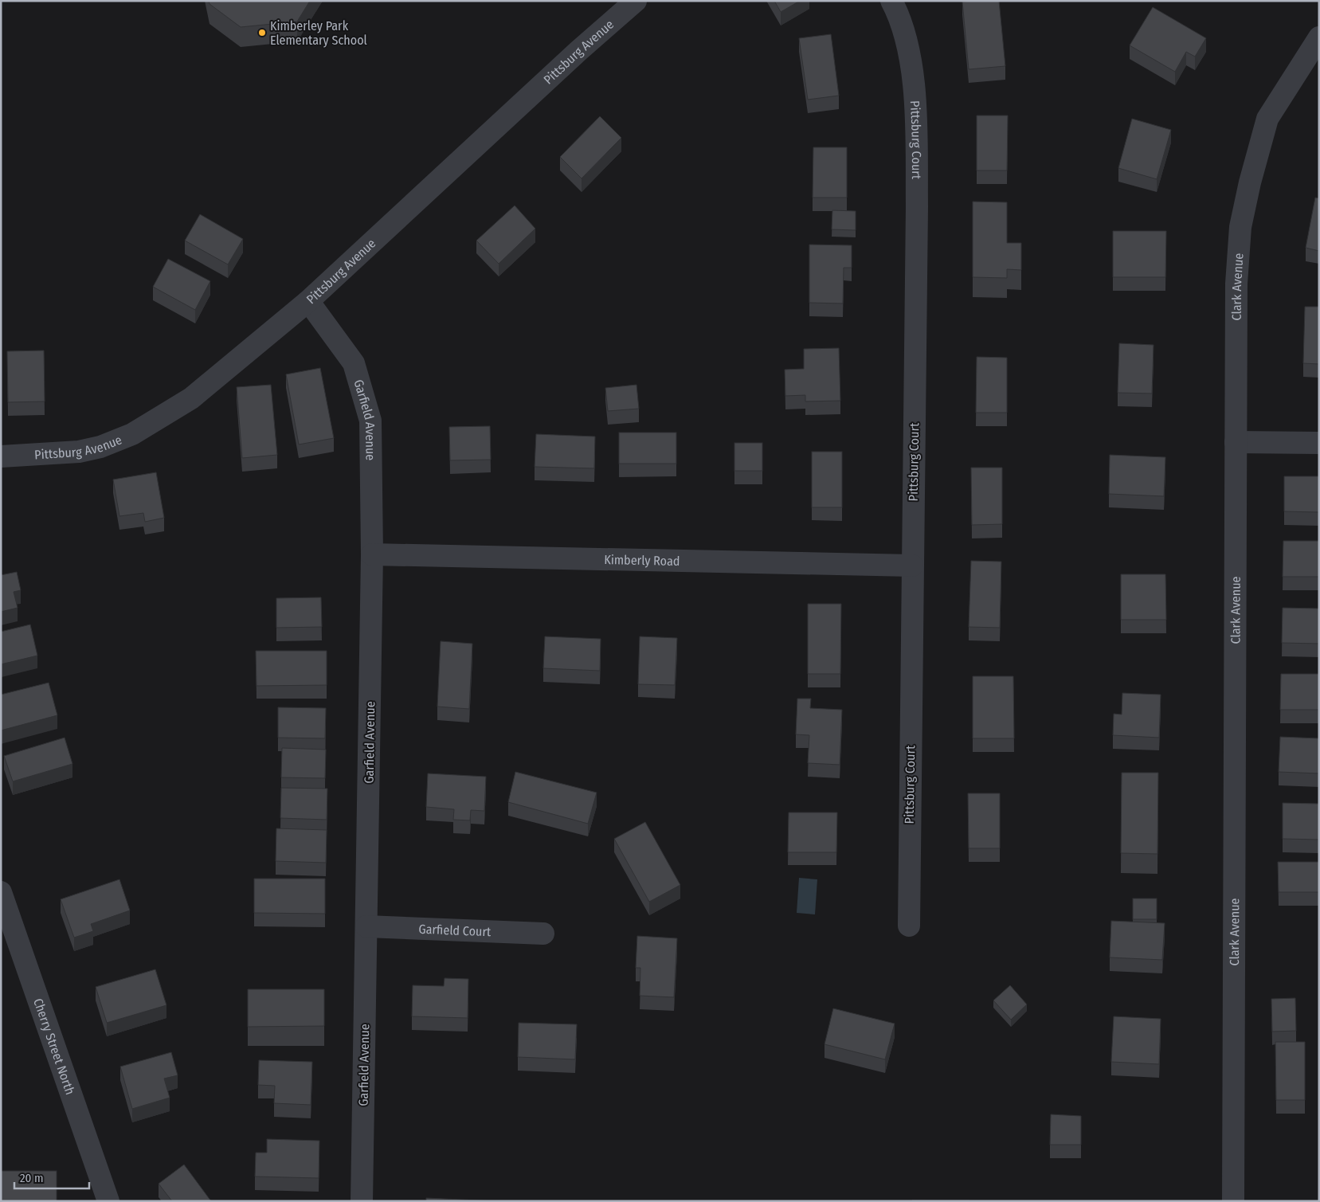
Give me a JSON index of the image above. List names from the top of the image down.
{
  "streets": {
    "street": [
      "Pittsburg Avenue",
      "Pittsburg Court",
      "Clark Avenue",
      "Garfield Avenue",
      "Kimberly Road",
      "Garfield Court",
      "Cherry Street North"
    ]
  },
  "crossings": [
    ["Pittsburg Avenue", "Garfield Avenue"],
    ["Pittsburg Court", "Kimberly Road"],
    ["Garfield Avenue", "Kimberly Road"],
    ["Garfield Avenue", "Garfield Court"]
  ],
  "places": ["Kimberley Park Elementary School"],
  "scale_bar": "20 m"
}
